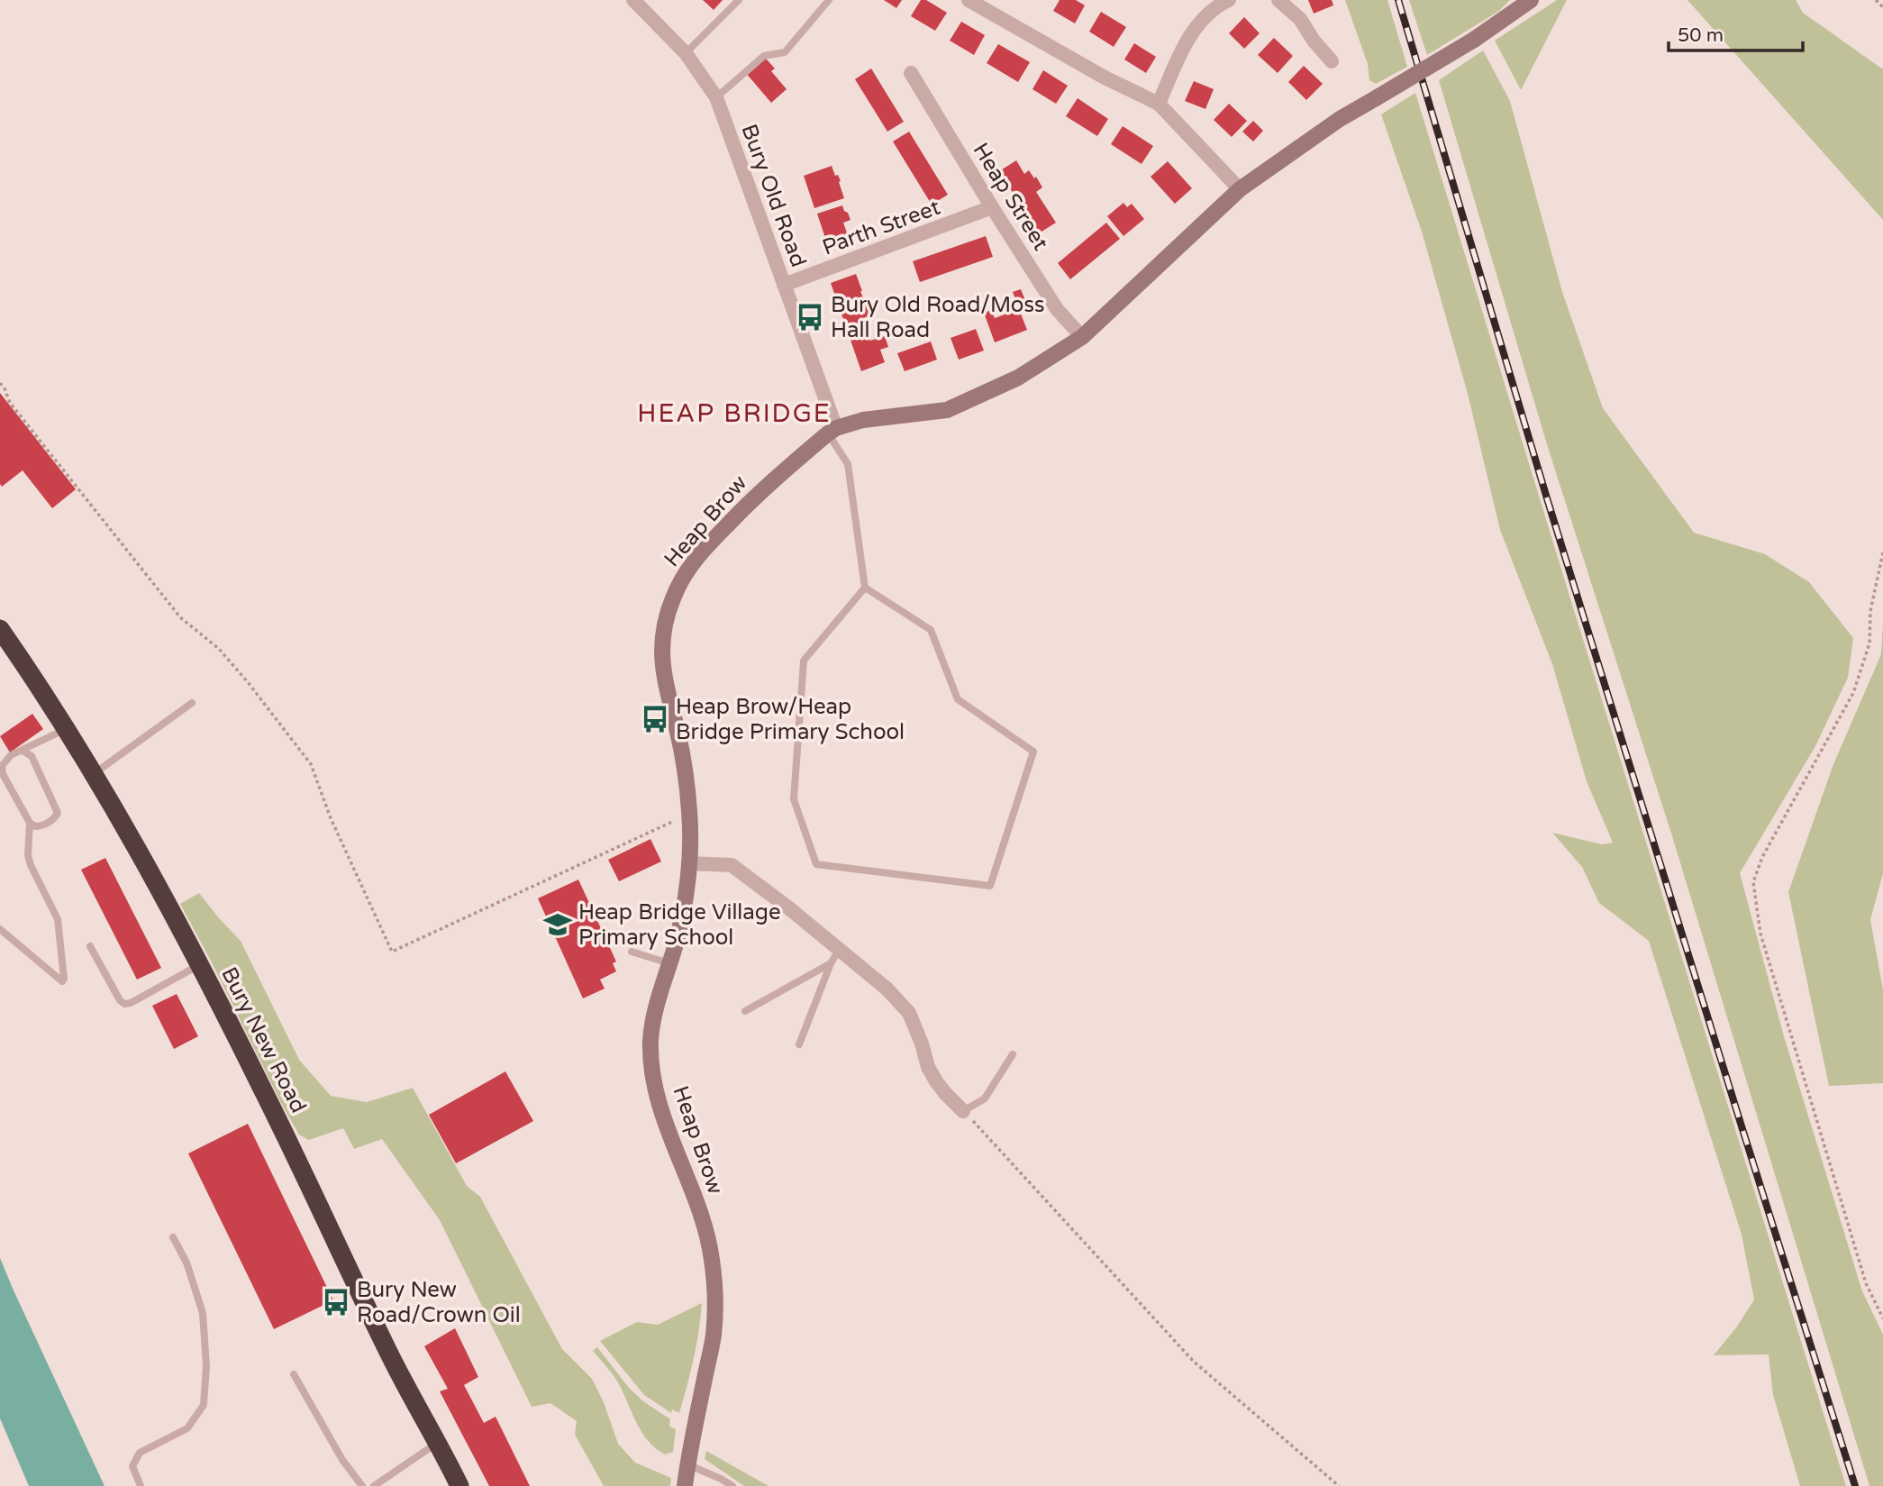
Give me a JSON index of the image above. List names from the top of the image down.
{
  "streets": {
    "highway": ["Bury New Road"],
    "street": [
      "Bury Old Road",
      "Heap Street",
      "Parth Street",
      "Heap Brow"
    ]
  },
  "crossings": [
    ["Bury Old Road", "Parth Street"],
    ["Bury Old Road", "Heap Brow"],
    ["Heap Street", "Parth Street"]
  ],
  "districts": ["HEAP BRIDGE"],
  "places": {
    "bus stop": ["Bury Old Road/Moss Hall Road", "Heap Brow/Heap Bridge Primary School", "Bury New Road/Crown Oil"],
    "school or university": ["Heap Bridge Village Primary School"]
  },
  "scale_bar": "50 m"
}
